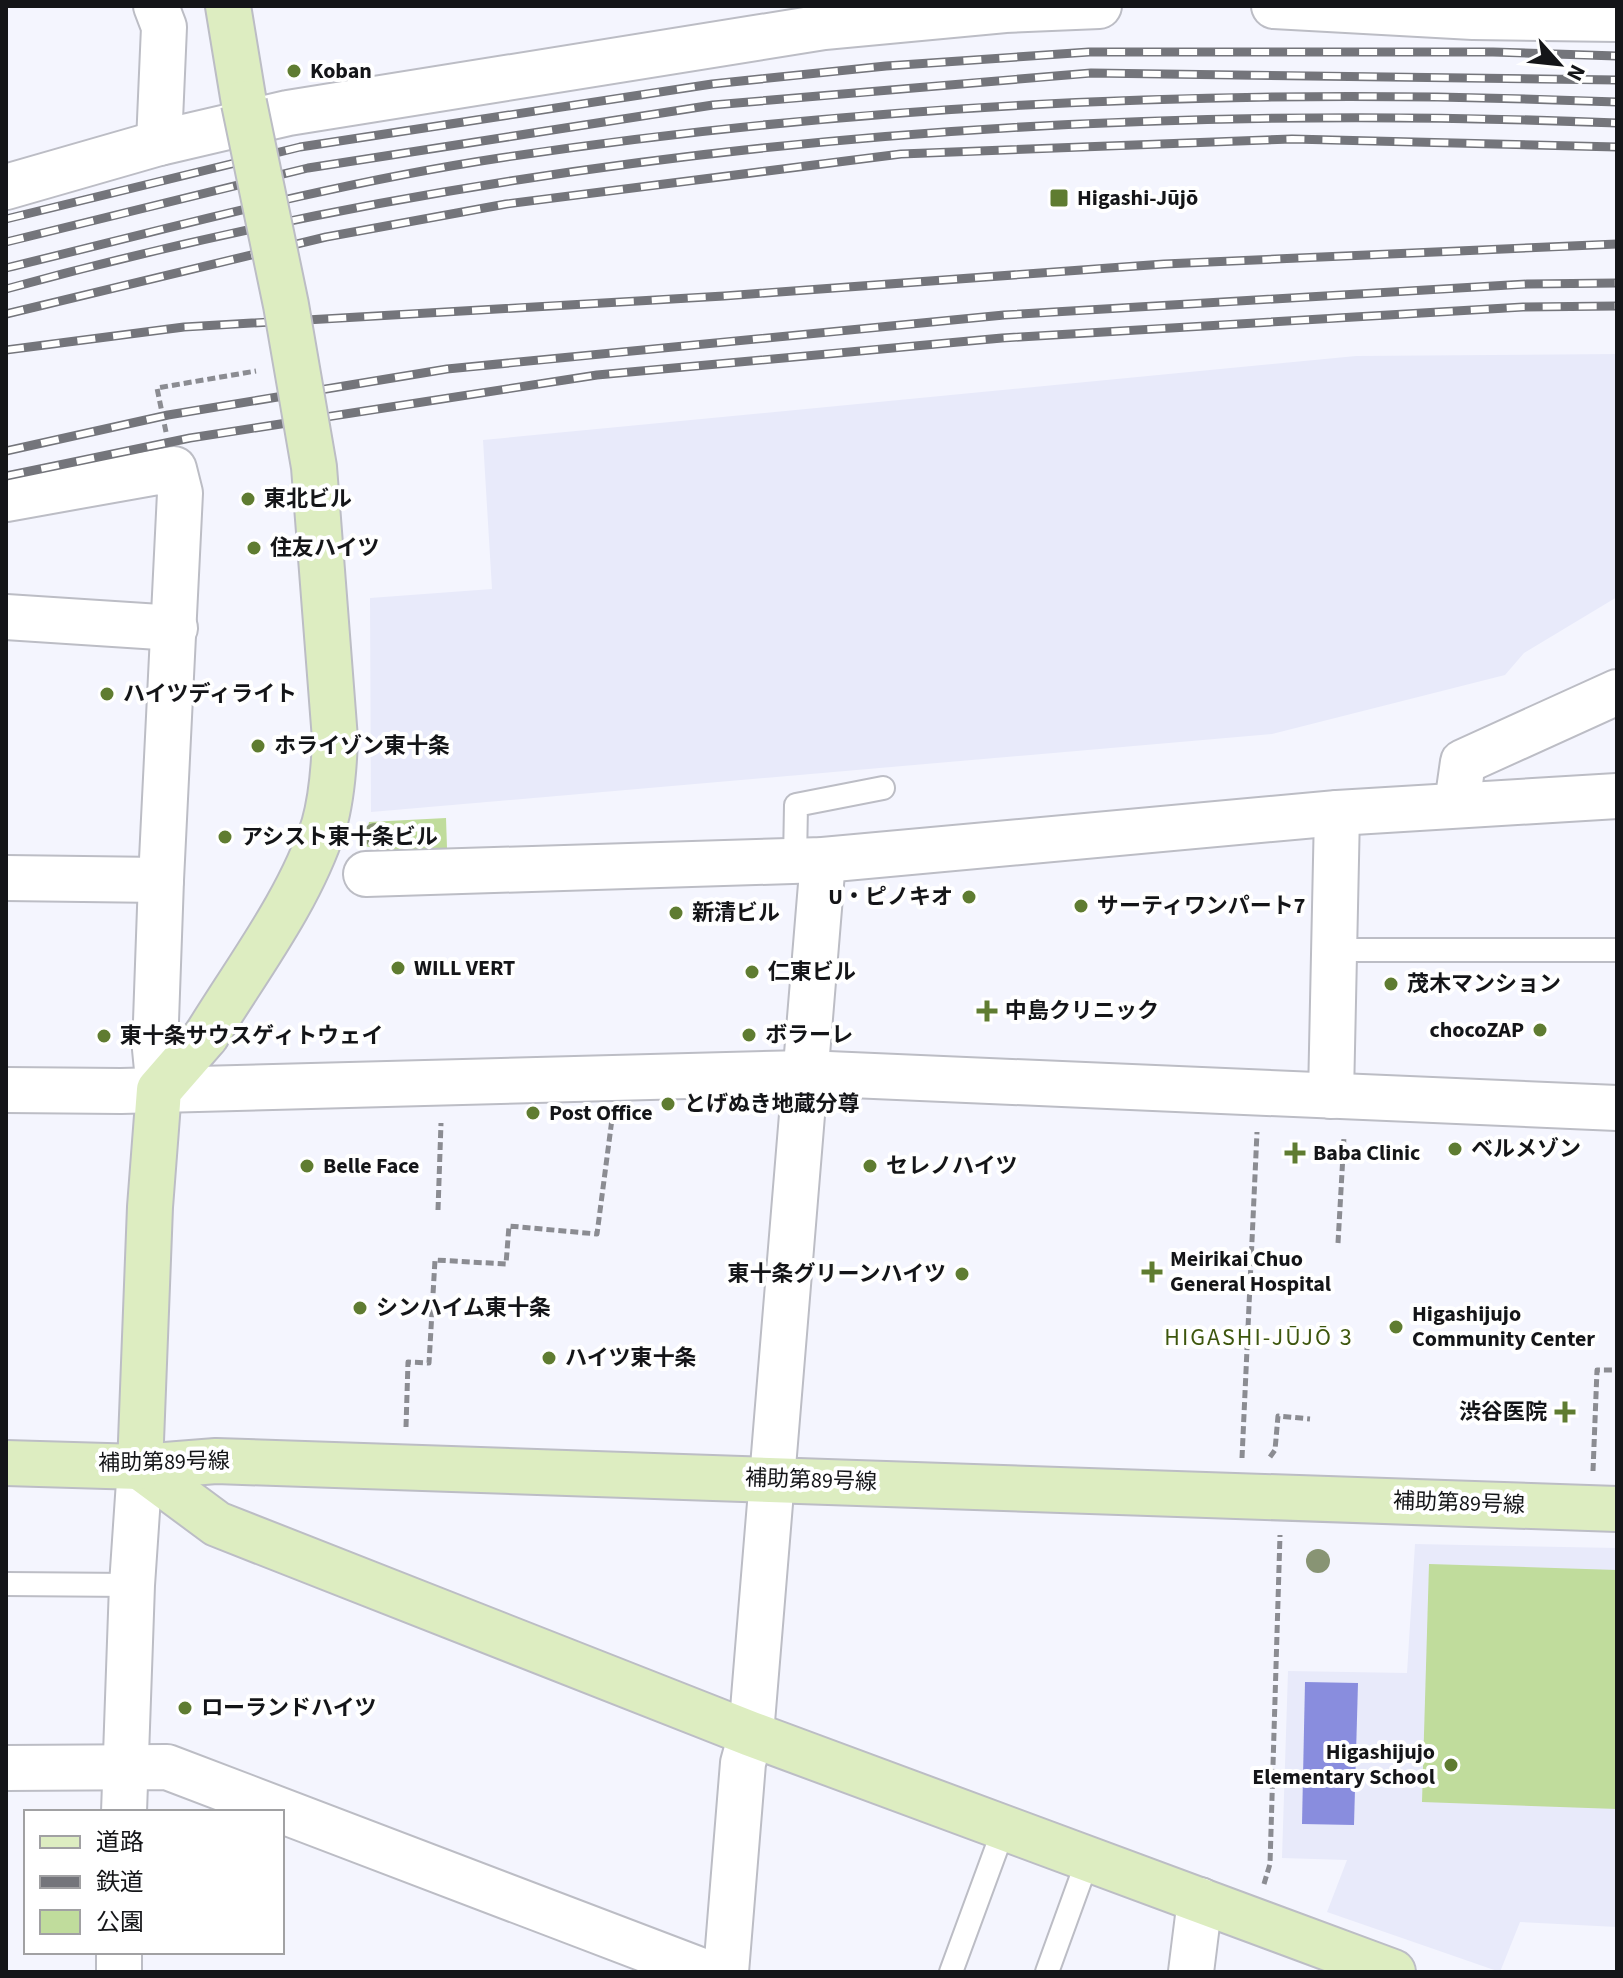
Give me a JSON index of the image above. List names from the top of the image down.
{
  "streets": {
    "street": ["補助第89号線"]
  },
  "districts": ["HIGASHI-JŪJŌ 3"],
  "places": {
    "other": [
      "Koban",
      "東北ビル",
      "住友ハイツ",
      "ハイツディライト",
      "ホライゾン東十条",
      "アシスト東十条ビル",
      "U・ピノキオ",
      "サーティワンパート7",
      "新清ビル",
      "WILL VERT",
      "仁東ビル",
      "茂木マンション",
      "chocoZAP",
      "ボラーレ",
      "東十条サウスゲィトウェイ",
      "とげぬき地蔵分尊",
      "Post Office",
      "ベルメゾン",
      "Belle Face",
      "セレノハイツ",
      "東十条グリーンハイツ",
      "シンハイム東十条",
      "Higashijujo Community Center",
      "ハイツ東十条",
      "ローランドハイツ",
      "Higashijujo Elementary School"
    ],
    "transit": ["Higashi-Jūjō"],
    "health": [
      "中島クリニック",
      "Baba Clinic",
      "Meirikai Chuo General Hospital",
      "渋谷医院"
    ]
  },
  "legend": ["道路", "鉄道", "公園"],
  "north": "bottom right"
}
